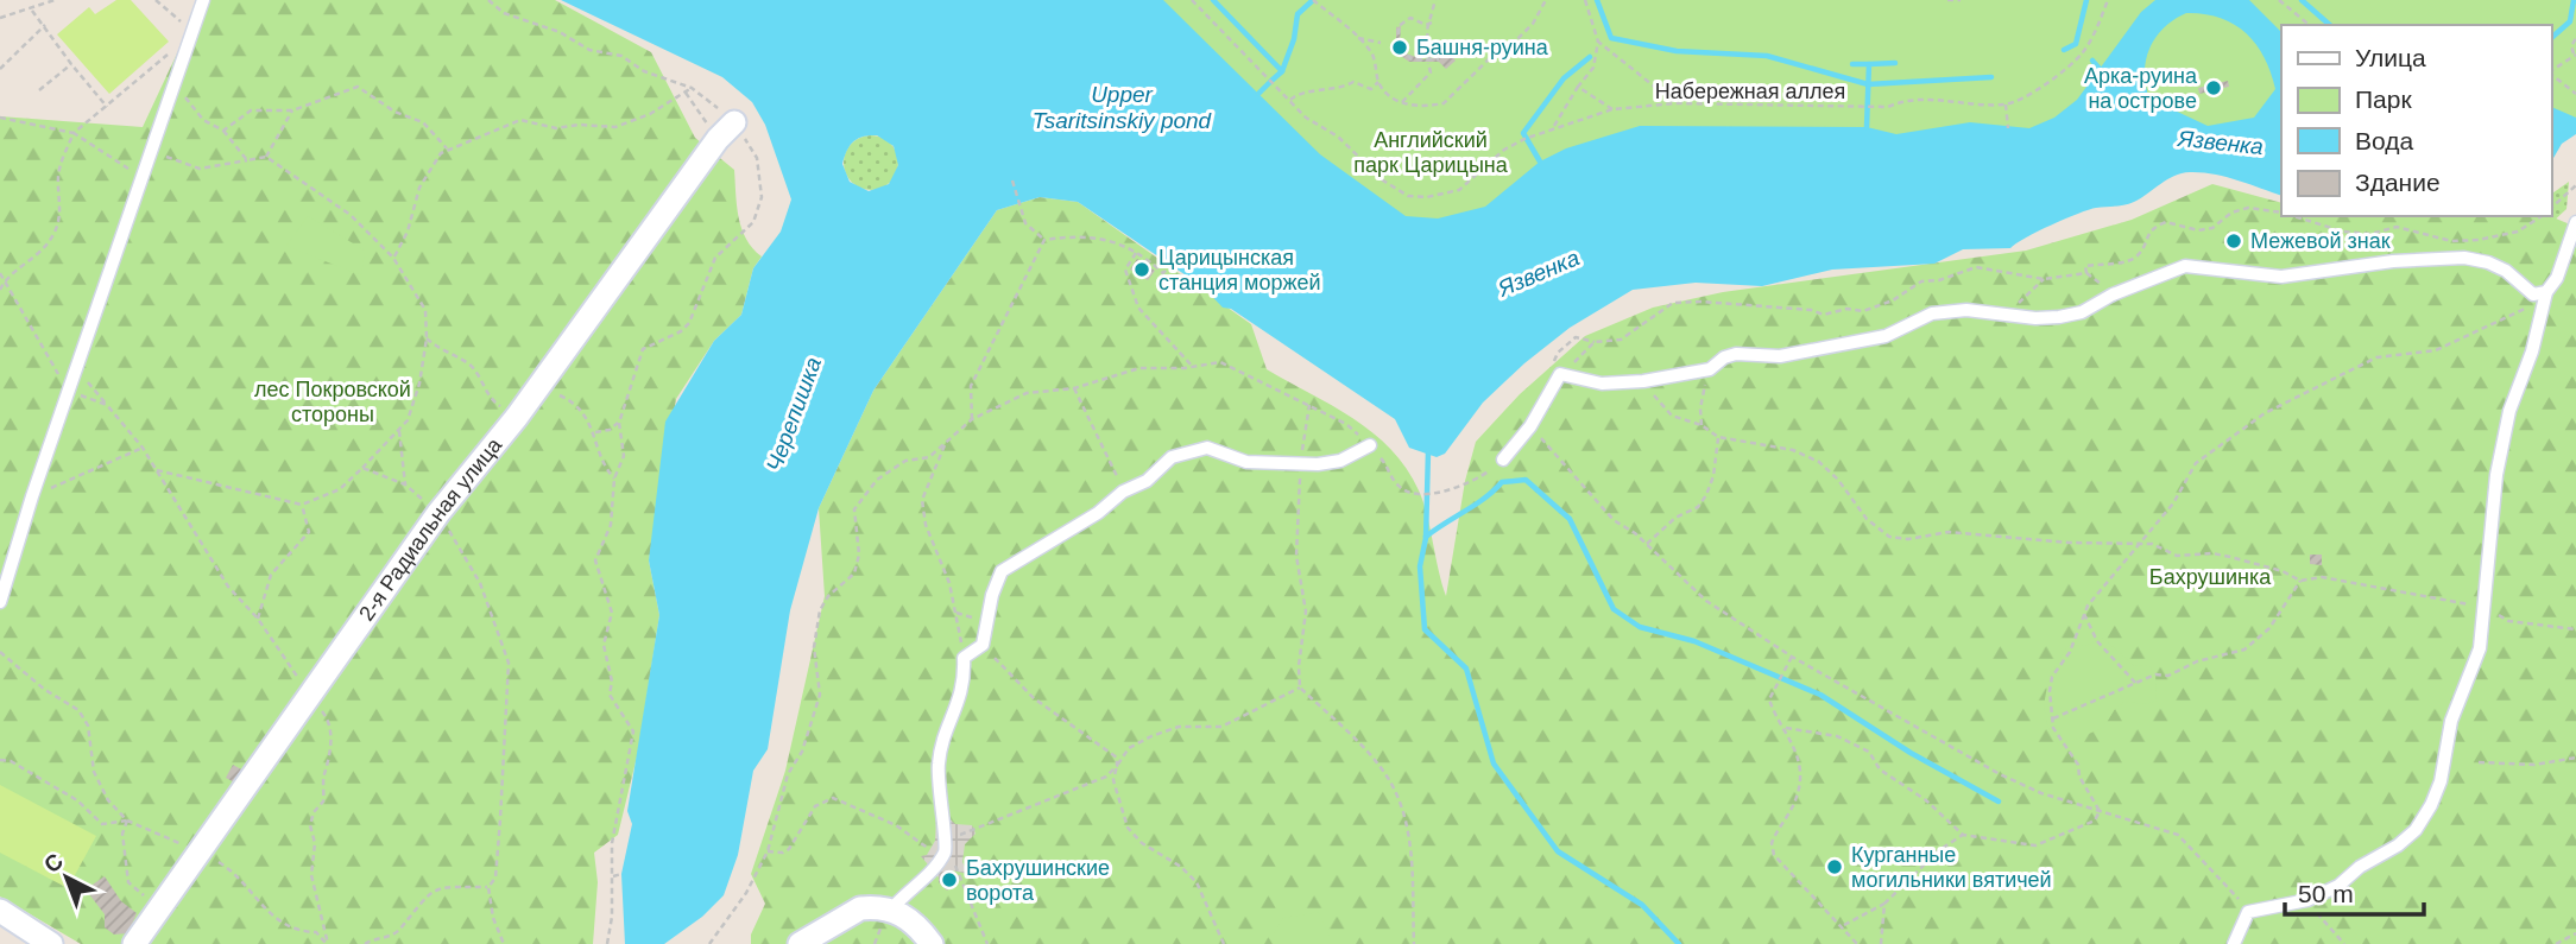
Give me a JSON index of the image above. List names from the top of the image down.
{
  "streets": {
    "street": ["2-я Радиальная улица"],
    "path": ["Набережная аллея"]
  },
  "water": ["Upper Tsaritsinskiy pond", "Язвенка", "Черепишка"],
  "parks": ["Английский парк Царицына", "лес Покровской стороны", "Бахрушинка"],
  "places": [
    "Башня-руина",
    "Арка-руина на острове",
    "Межевой знак",
    "Царицынская станция моржей",
    "Курганные могильники вятичей",
    "Бахрушинские ворота"
  ],
  "legend": [
    "Улица",
    "Парк",
    "Вода",
    "Здание"
  ],
  "scale_bar": "50 m",
  "north": "top left"
}
